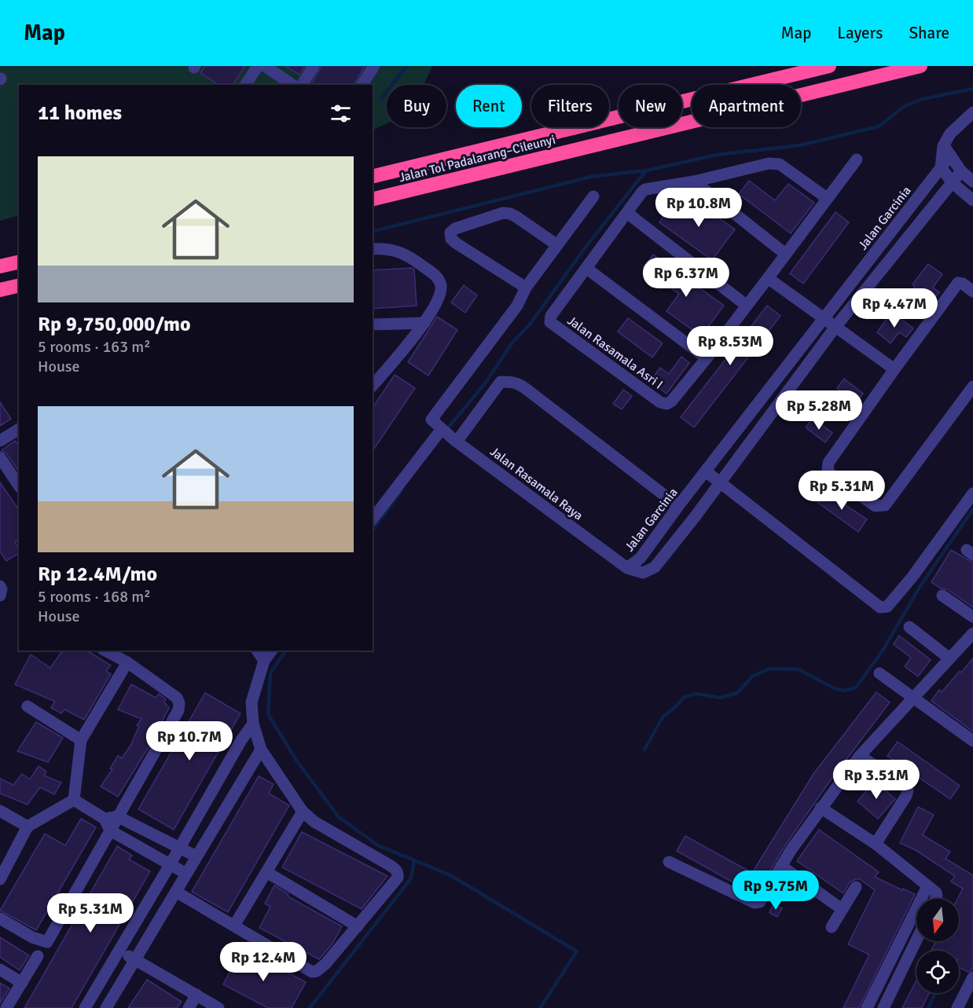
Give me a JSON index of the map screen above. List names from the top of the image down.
{
  "streets": {
    "highway": ["Jalan Tol Padalarang–Cileunyi"],
    "street": ["Jalan Garcinia", "Jalan Rasamala Asri I", "Jalan Rasamala Raya"]
  },
  "crossings": [
    ["Jalan Garcinia", "Jalan Rasamala Raya"]
  ],
  "north": "bottom",
  "page": {
    "header": "Map",
    "nav": ["Map", "Layers", "Share"],
    "chip": [
      "Buy",
      "Rent",
      "Filters",
      "New",
      "Apartment"
    ],
    "heading": "11 homes",
    "list": [
      {
        "name": "Rp 9,750,000/mo",
        "note": "5 rooms · 163 m² · House"
      },
      {
        "name": "Rp 12.4M/mo",
        "note": "5 rooms · 168 m² · House"
      }
    ],
    "price": [
      "Rp 10.8M",
      "Rp 6.37M",
      "Rp 4.47M",
      "Rp 8.53M",
      "Rp 5.28M",
      "Rp 5.31M",
      "Rp 10.7M",
      "Rp 3.51M",
      "Rp 9.75M",
      "Rp 5.31M",
      "Rp 12.4M"
    ]
  }
}
